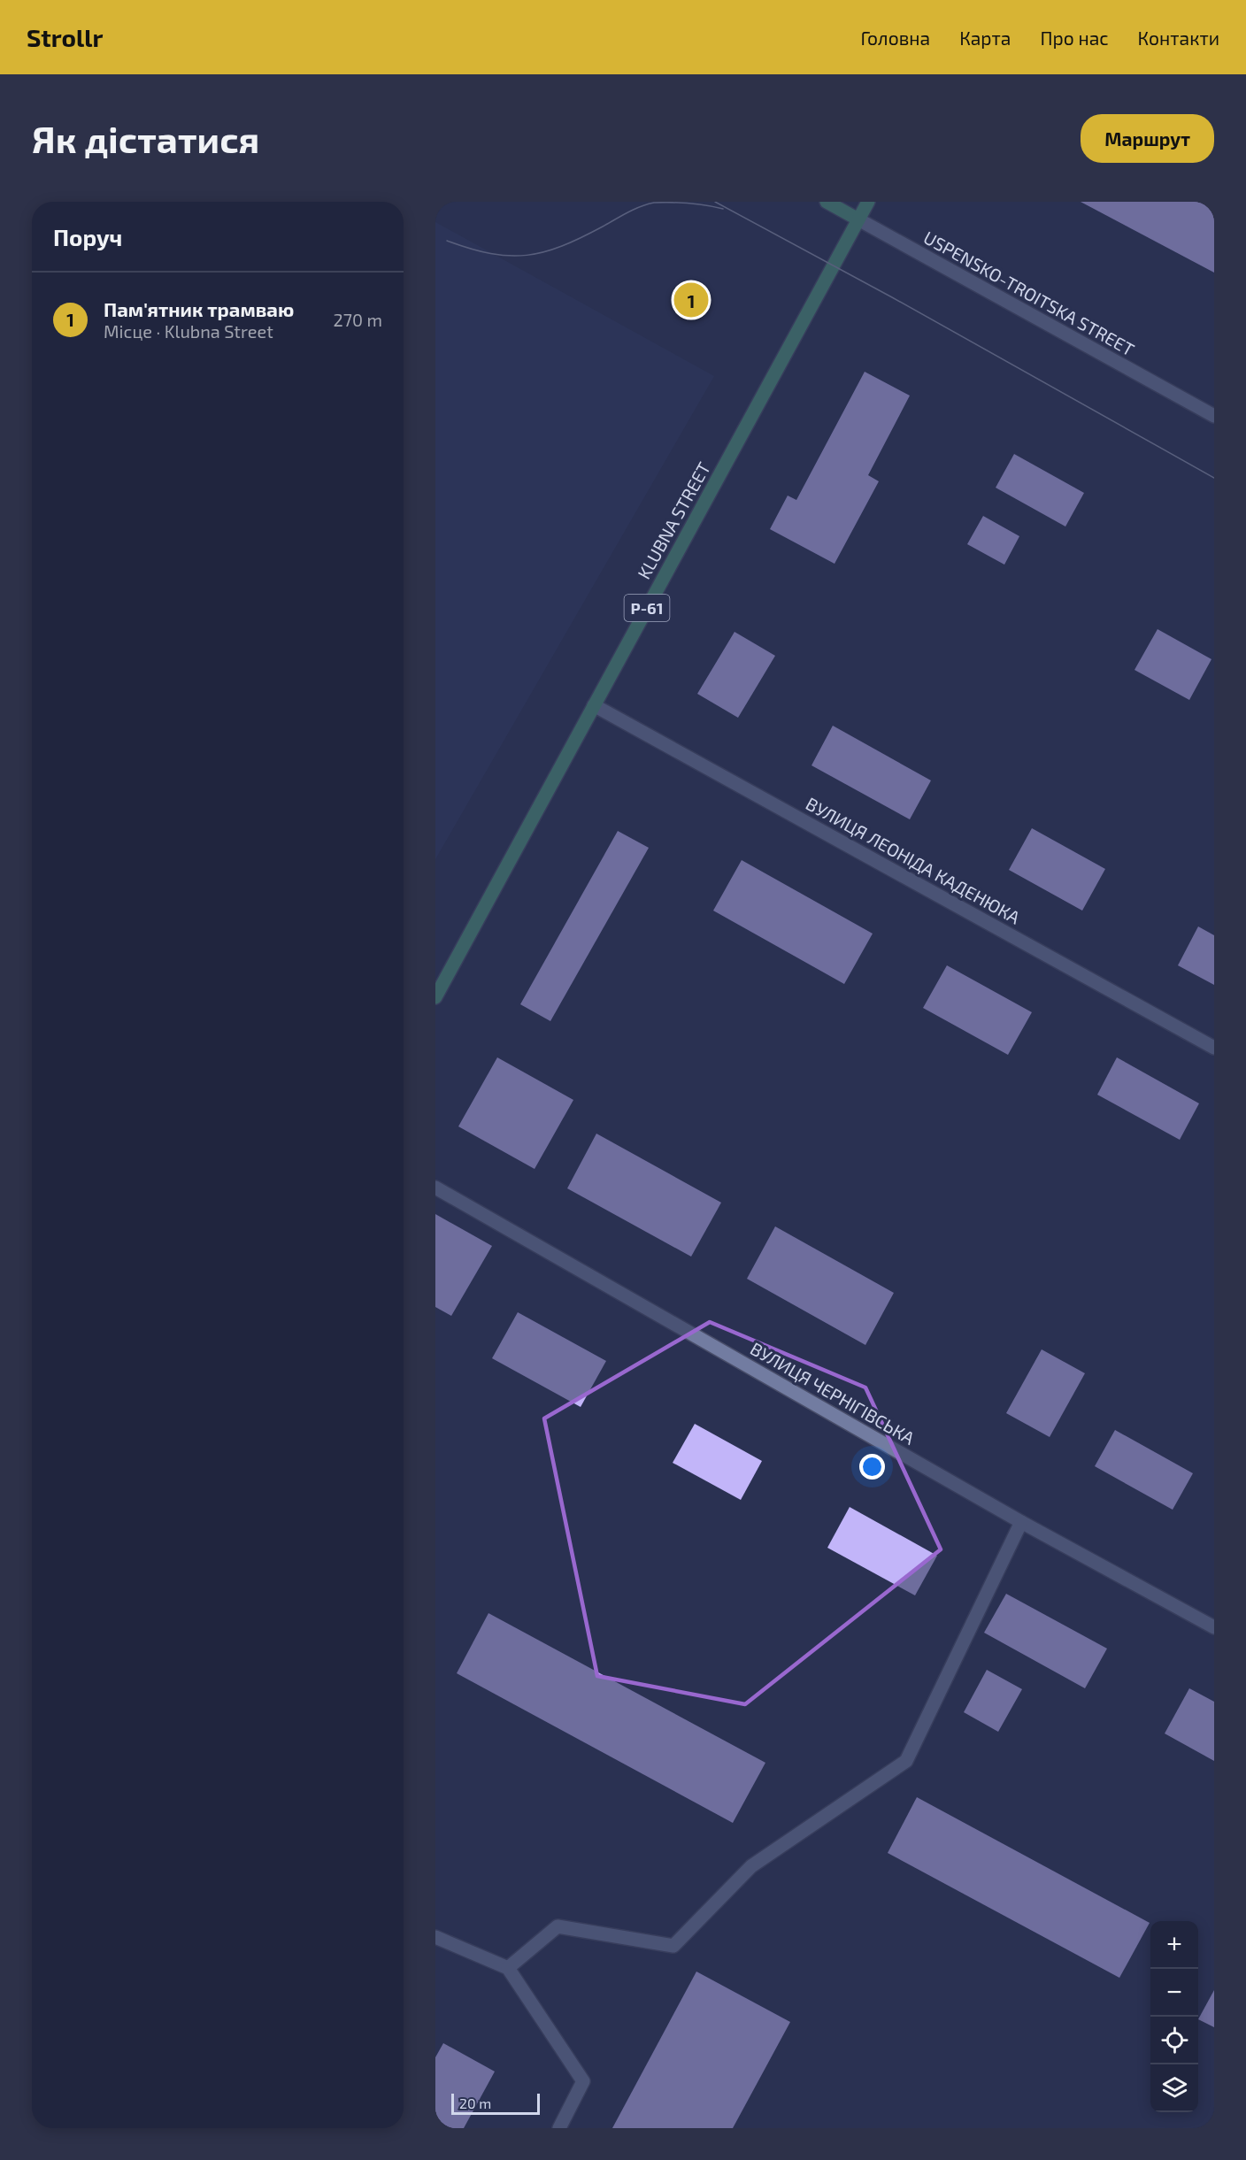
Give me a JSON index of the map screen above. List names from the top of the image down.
{
  "streets": {
    "main road": ["USPENSKO-TROITSKA STREET", "KLUBNA STREET", "Р-61"],
    "street": ["ВУЛИЦЯ ЛЕОНІДА КАДЕНЮКА", "ВУЛИЦЯ ЧЕРНІГІВСЬКА"]
  },
  "crossings": [
    ["USPENSKO-TROITSKA STREET", "KLUBNA STREET"],
    ["KLUBNA STREET", "ВУЛИЦЯ ЛЕОНІДА КАДЕНЮКА"]
  ],
  "scale_bar": "20 m",
  "page": {
    "header": "Strollr",
    "nav": [
      "Головна",
      "Карта",
      "Про нас",
      "Контакти"
    ],
    "buttons": "Маршрут",
    "title": "Як дістатися",
    "heading": "Поруч",
    "list": [
      {
        "mark": "1",
        "name": "Пам'ятник трамваю",
        "note": "Місце · Klubna Street",
        "value": "270 m"
      }
    ],
    "pins": "1",
    "map_buttons": ["+", "−"],
    "scale": "20 m"
  }
}
